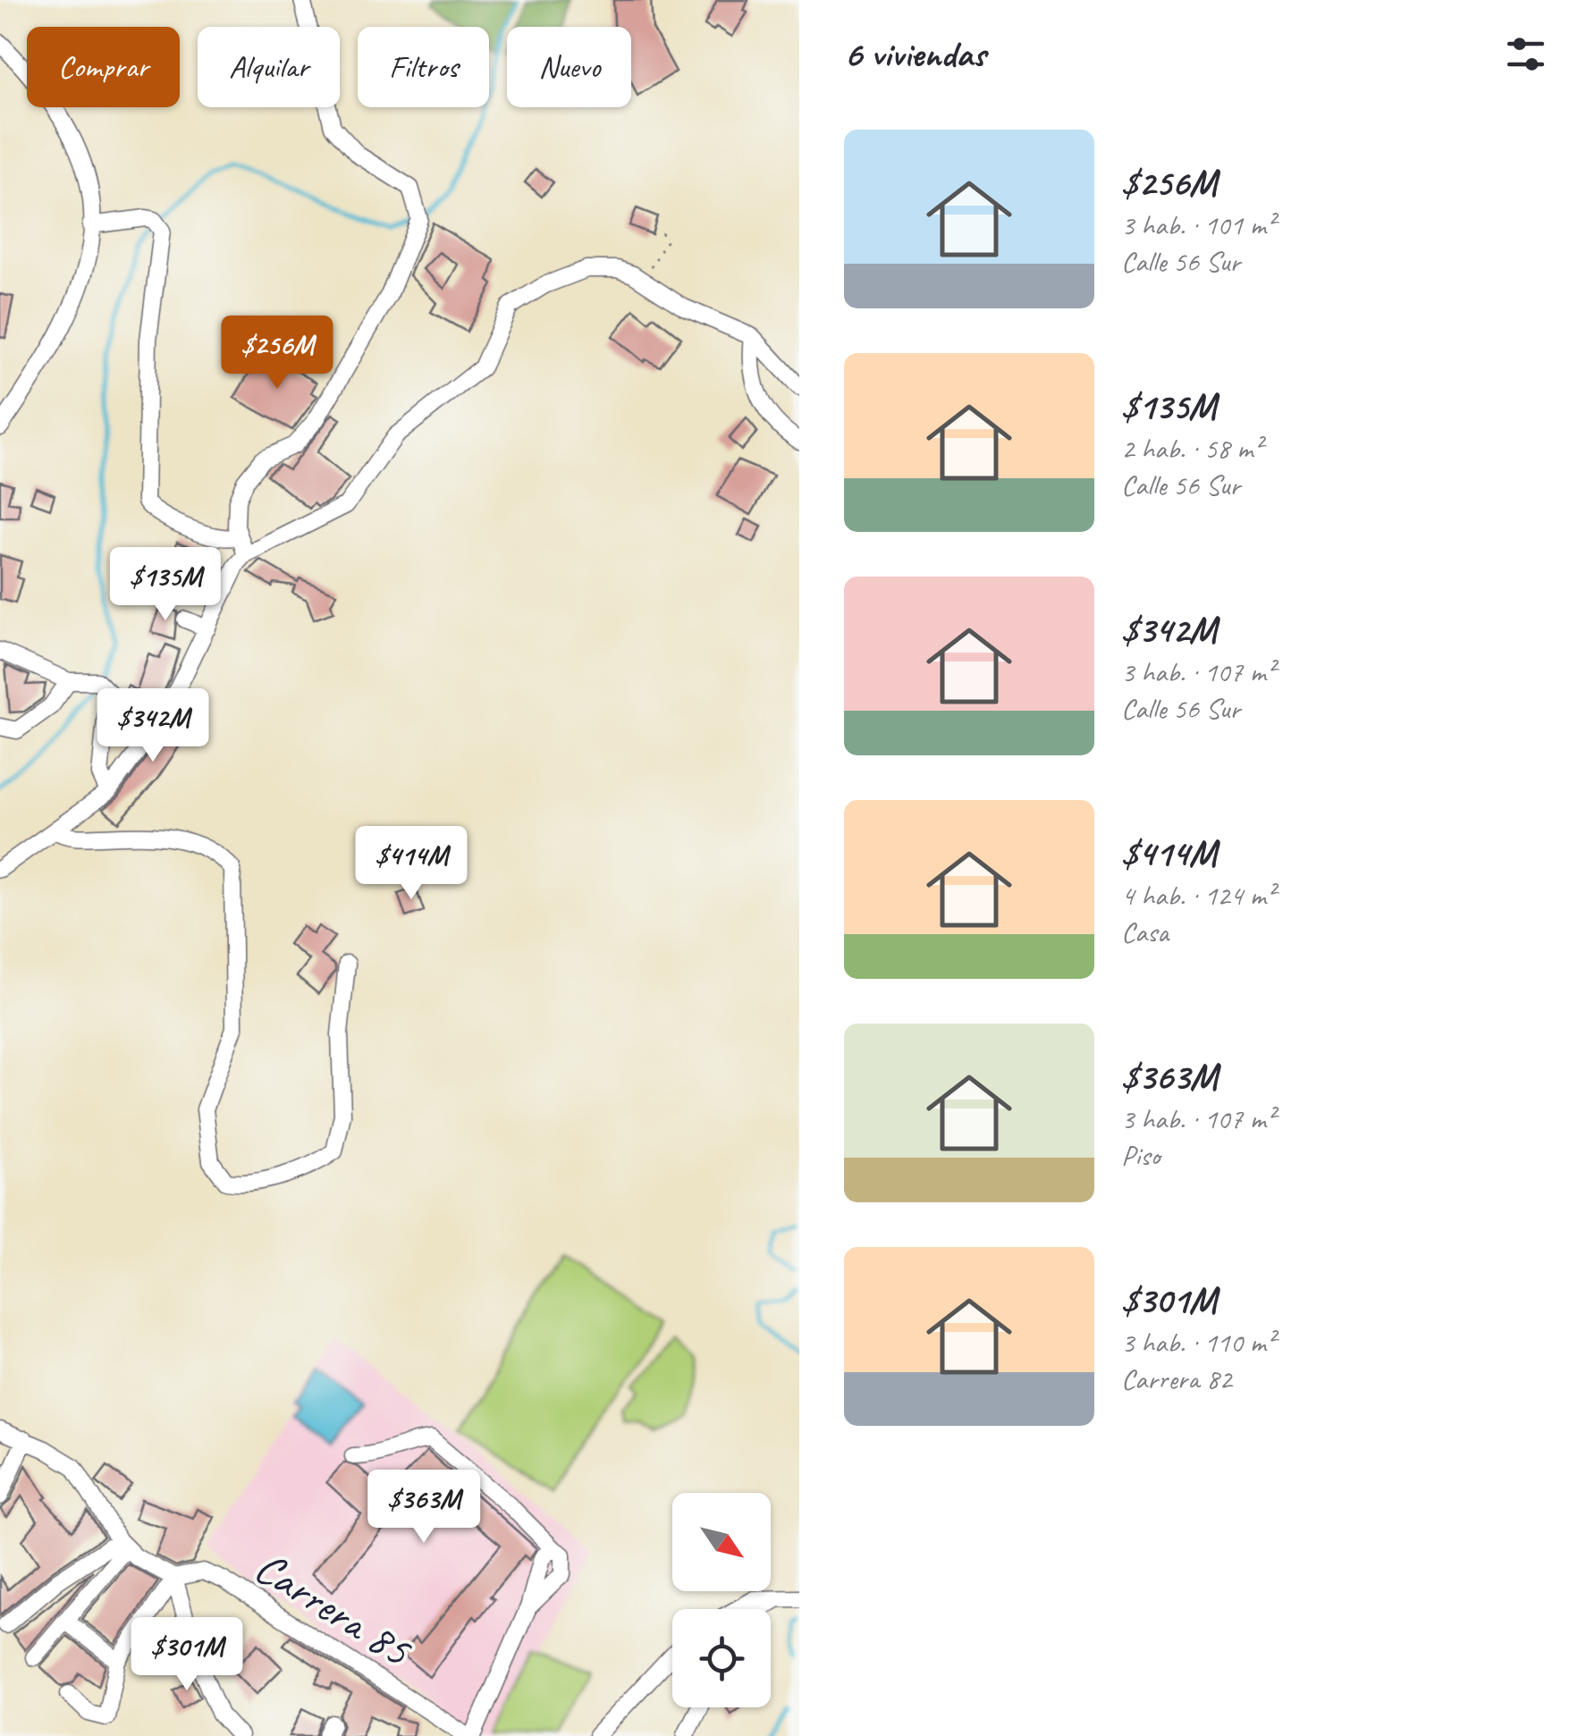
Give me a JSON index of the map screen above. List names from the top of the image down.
{
  "streets": {
    "street": ["Carrera 85"]
  },
  "north": "bottom right",
  "page": {
    "heading": "6 viviendas",
    "chip": [
      "Comprar",
      "Alquilar",
      "Filtros",
      "Nuevo"
    ],
    "list": [
      {
        "name": "$256M",
        "note": "3 hab. · 101 m² · Calle 56 Sur"
      },
      {
        "name": "$135M",
        "note": "2 hab. · 58 m² · Calle 56 Sur"
      },
      {
        "name": "$342M",
        "note": "3 hab. · 107 m² · Calle 56 Sur"
      },
      {
        "name": "$414M",
        "note": "4 hab. · 124 m² · Casa"
      },
      {
        "name": "$363M",
        "note": "3 hab. · 107 m² · Piso"
      },
      {
        "name": "$301M",
        "note": "3 hab. · 110 m² · Carrera 82"
      }
    ],
    "price": [
      "$256M",
      "$135M",
      "$342M",
      "$414M",
      "$363M",
      "$301M"
    ]
  }
}
